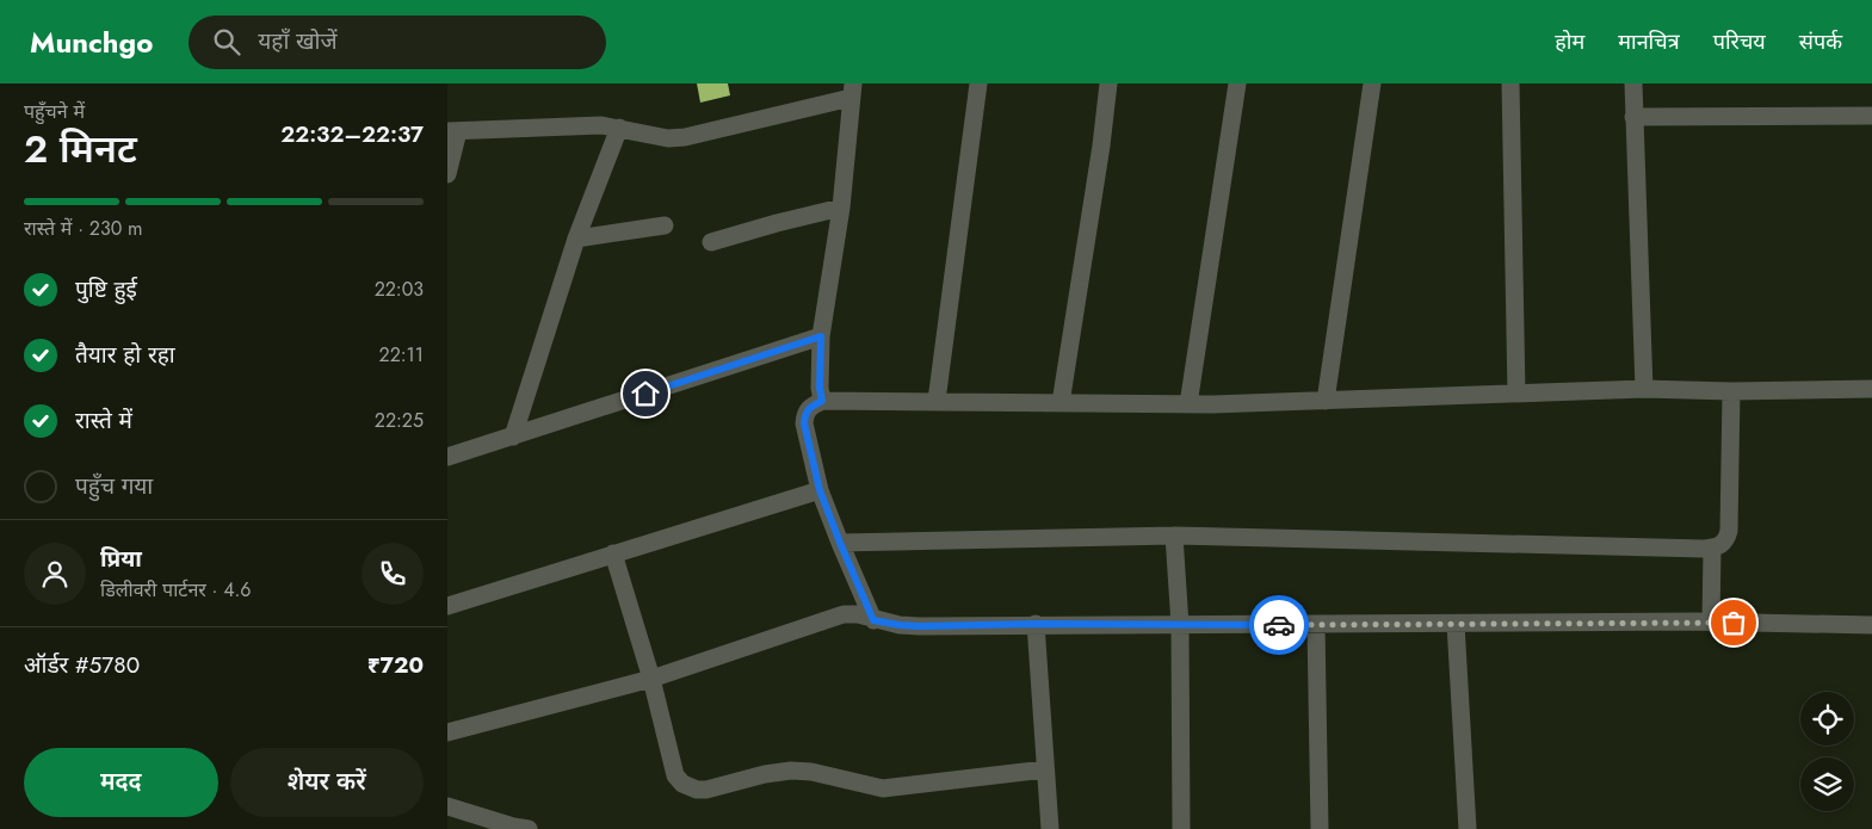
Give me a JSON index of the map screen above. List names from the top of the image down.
{
  "page": {
    "header": "Munchgo",
    "search": "यहाँ खोजें",
    "nav": [
      "होम",
      "मानचित्र",
      "परिचय",
      "संपर्क"
    ],
    "heading": ["2 मिनट", "पहुँचने में", "22:32–22:37"],
    "panel": [
      "प्रिया",
      "डिलीवरी पार्टनर · 4.6",
      "ऑर्डर #5780",
      "₹720"
    ],
    "bar": "रास्ते में · 230 m",
    "list": [
      ["पुष्टि हुई", "22:03"],
      ["तैयार हो रहा", "22:11"],
      ["रास्ते में", "22:25"],
      "पहुँच गया"
    ],
    "buttons": ["मदद", "शेयर करें"]
  }
}
